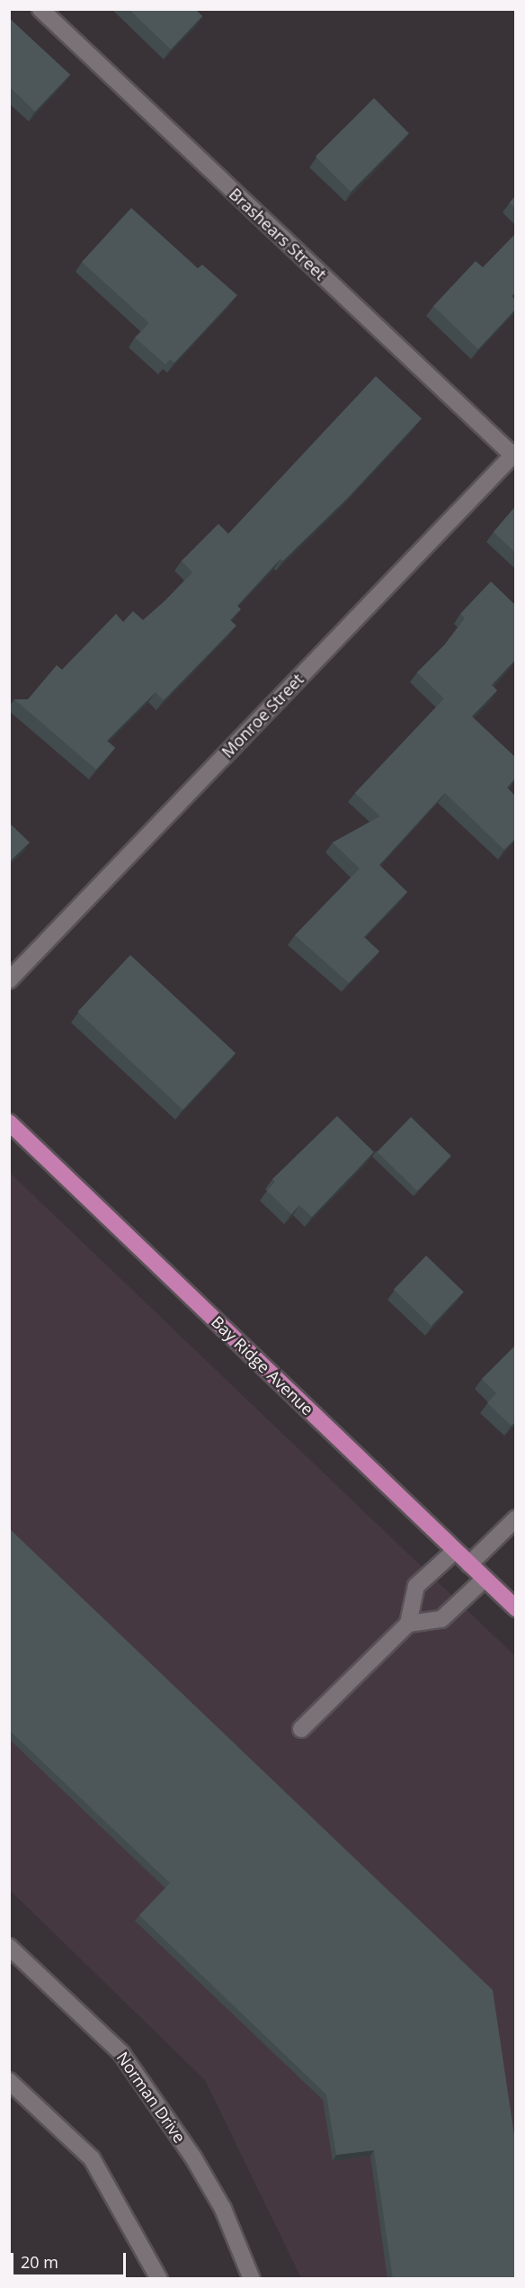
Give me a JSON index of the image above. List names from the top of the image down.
{
  "streets": {
    "main road": ["Bay Ridge Avenue"],
    "street": ["Brashears Street", "Monroe Street", "Norman Drive"]
  },
  "crossings": [
    ["Brashears Street", "Monroe Street"]
  ],
  "scale_bar": "20 m"
}
